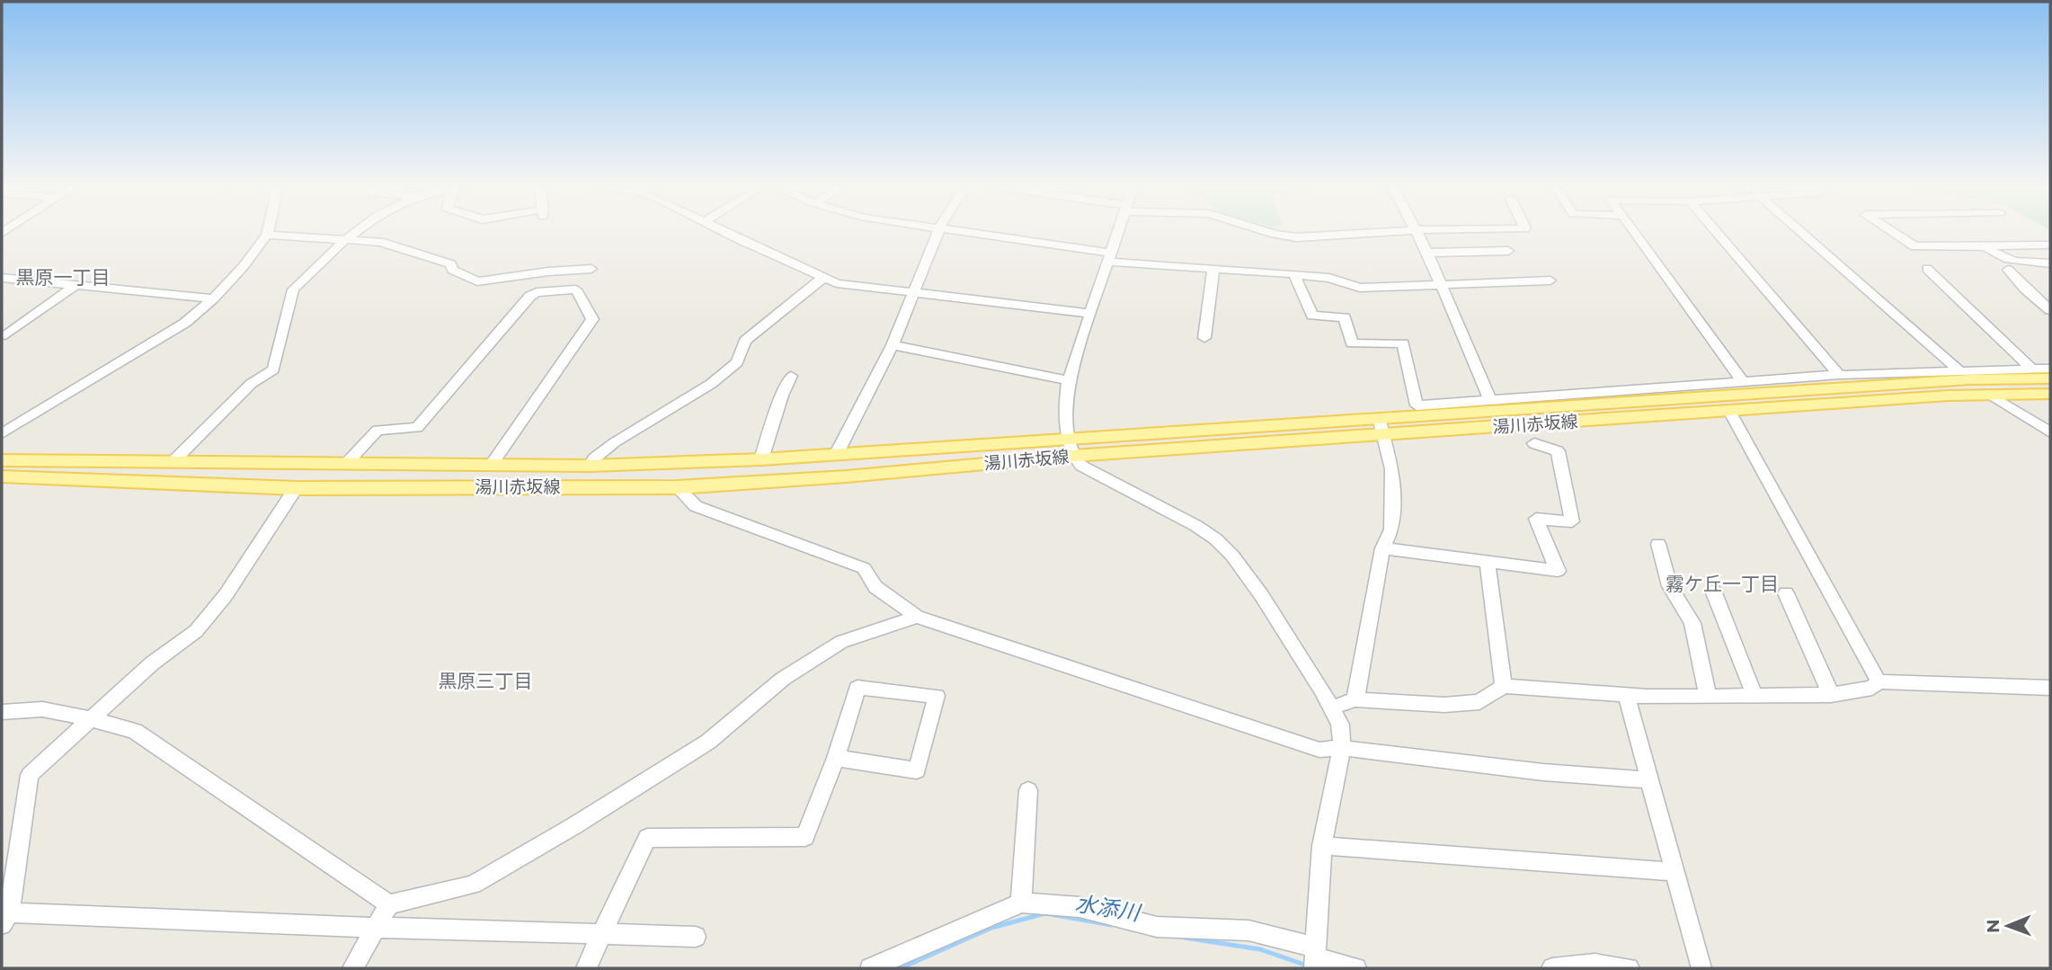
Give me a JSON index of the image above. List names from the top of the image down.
{
  "streets": {
    "main road": ["湯川赤坂線"]
  },
  "districts": ["黒原一丁目", "霧ケ丘一丁目", "黒原三丁目"],
  "water": ["水添川"],
  "north": "left"
}
